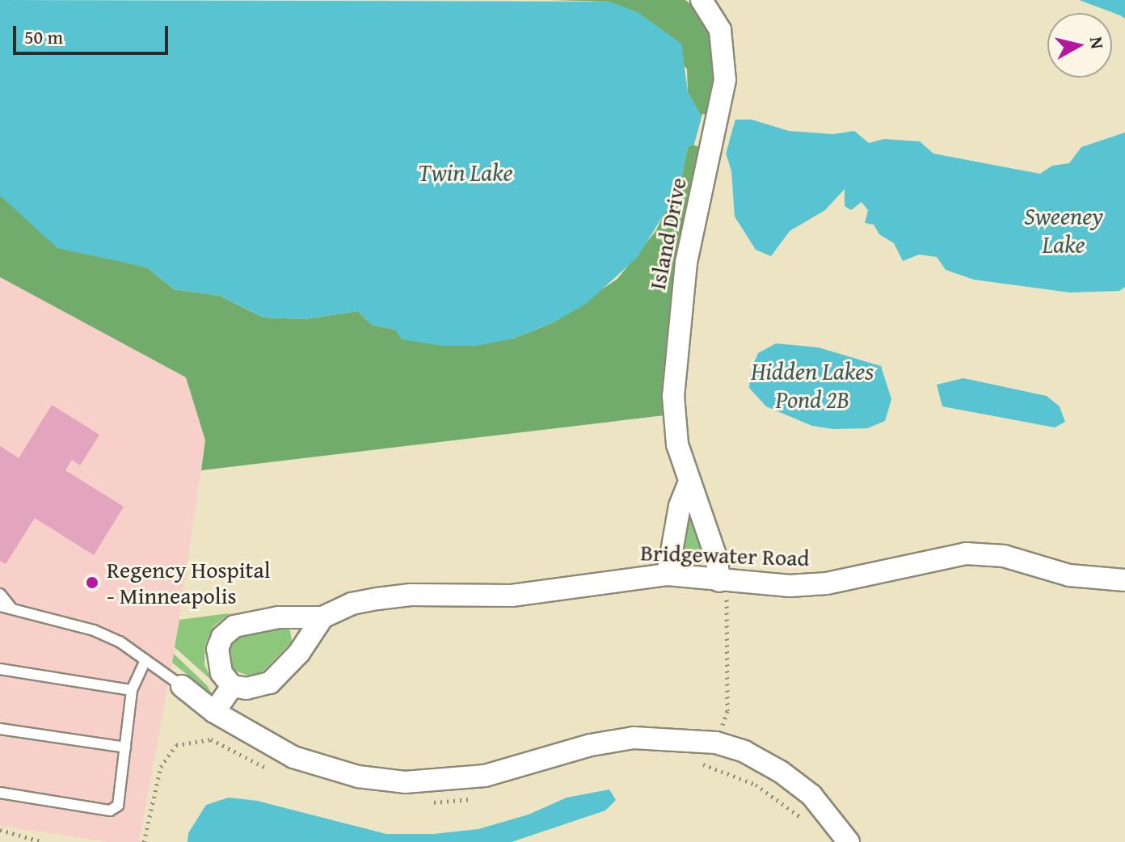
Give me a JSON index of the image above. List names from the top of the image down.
{
  "streets": {
    "street": ["Island Drive", "Bridgewater Road"]
  },
  "crossings": [
    ["Island Drive", "Bridgewater Road"]
  ],
  "water": ["Twin Lake", "Sweeney Lake", "Hidden Lakes Pond 2B"],
  "places": ["Regency Hospital - Minneapolis"],
  "scale_bar": "50 m",
  "north": "right"
}
